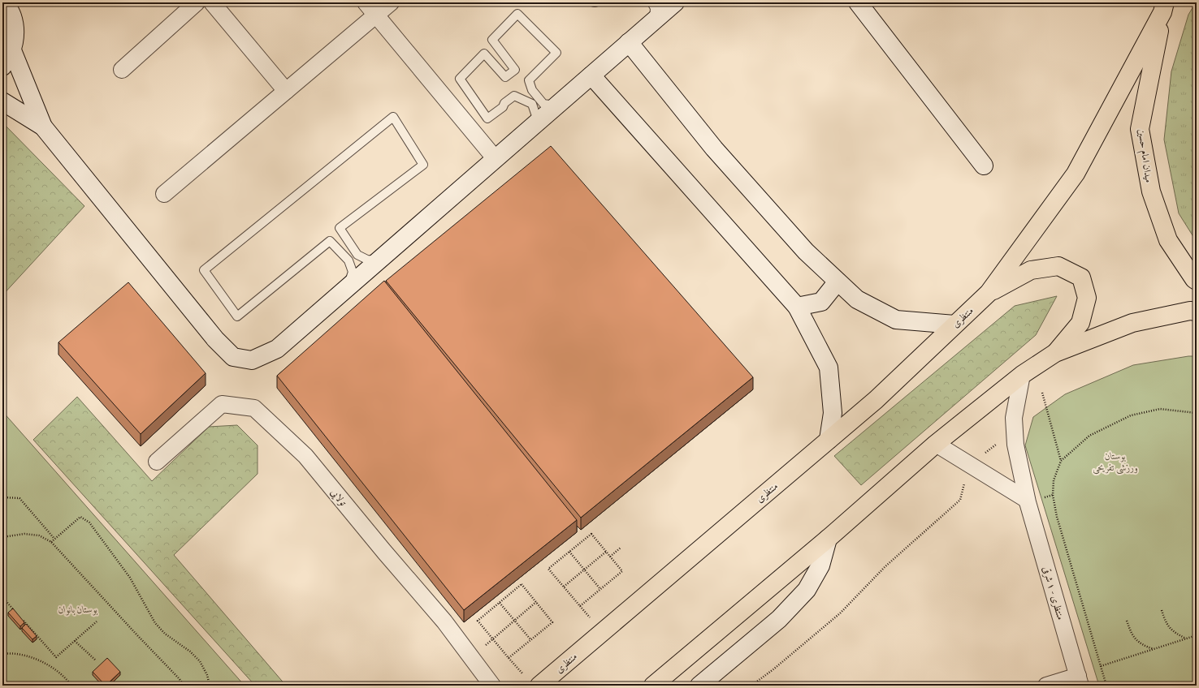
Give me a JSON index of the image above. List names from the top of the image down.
{
  "streets": {
    "main road": ["میدان امام حسین", "منتظری"],
    "street": ["تولایی", "منتظری - ۱ شرقی"]
  },
  "parks": ["بوستان ورزشی تفریحی", "بوستان بانوان"]
}
